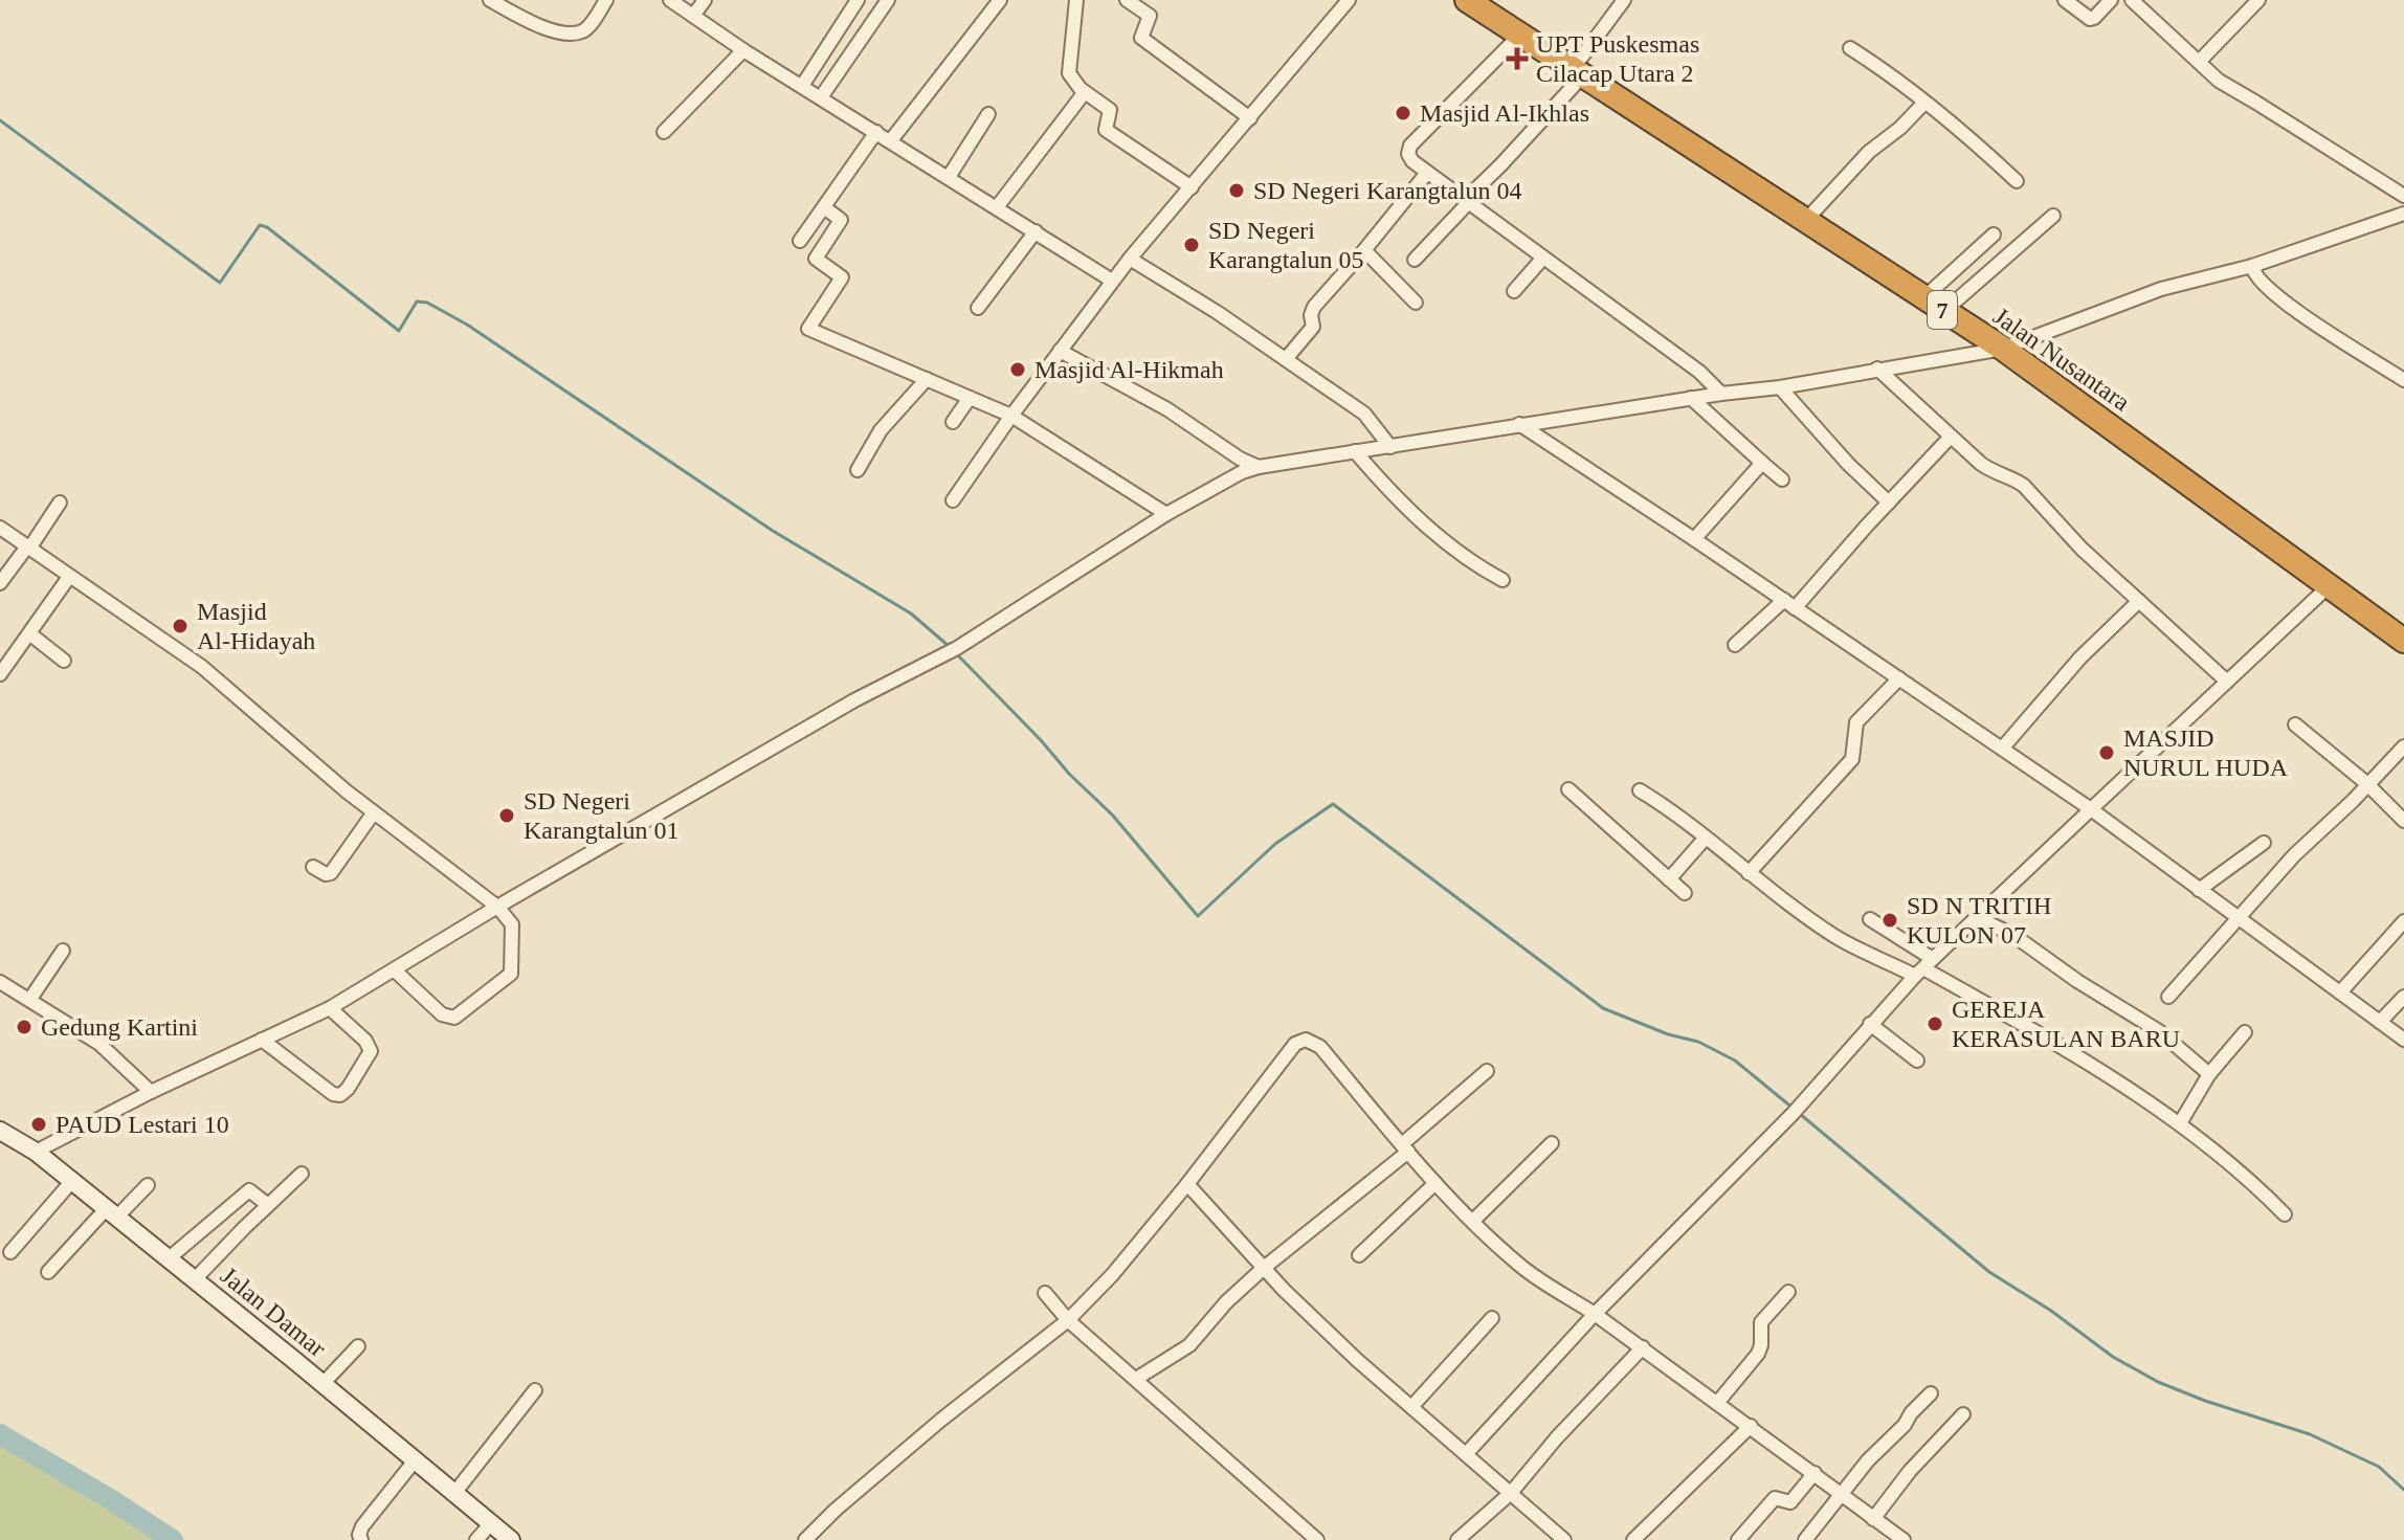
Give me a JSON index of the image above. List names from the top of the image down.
{
  "streets": {
    "highway": ["7", "Jalan Nusantara"],
    "street": ["Jalan Damar"]
  },
  "places": {
    "health": ["UPT Puskesmas Cilacap Utara 2"],
    "other": [
      "Masjid Al-Ikhlas",
      "SD Negeri Karangtalun 04",
      "SD Negeri Karangtalun 05",
      "Masjid Al-Hikmah",
      "Masjid Al-Hidayah",
      "MASJID NURUL HUDA",
      "SD Negeri Karangtalun 01",
      "SD N TRITIH KULON 07",
      "GEREJA KERASULAN BARU",
      "Gedung Kartini",
      "PAUD Lestari 10"
    ]
  }
}
